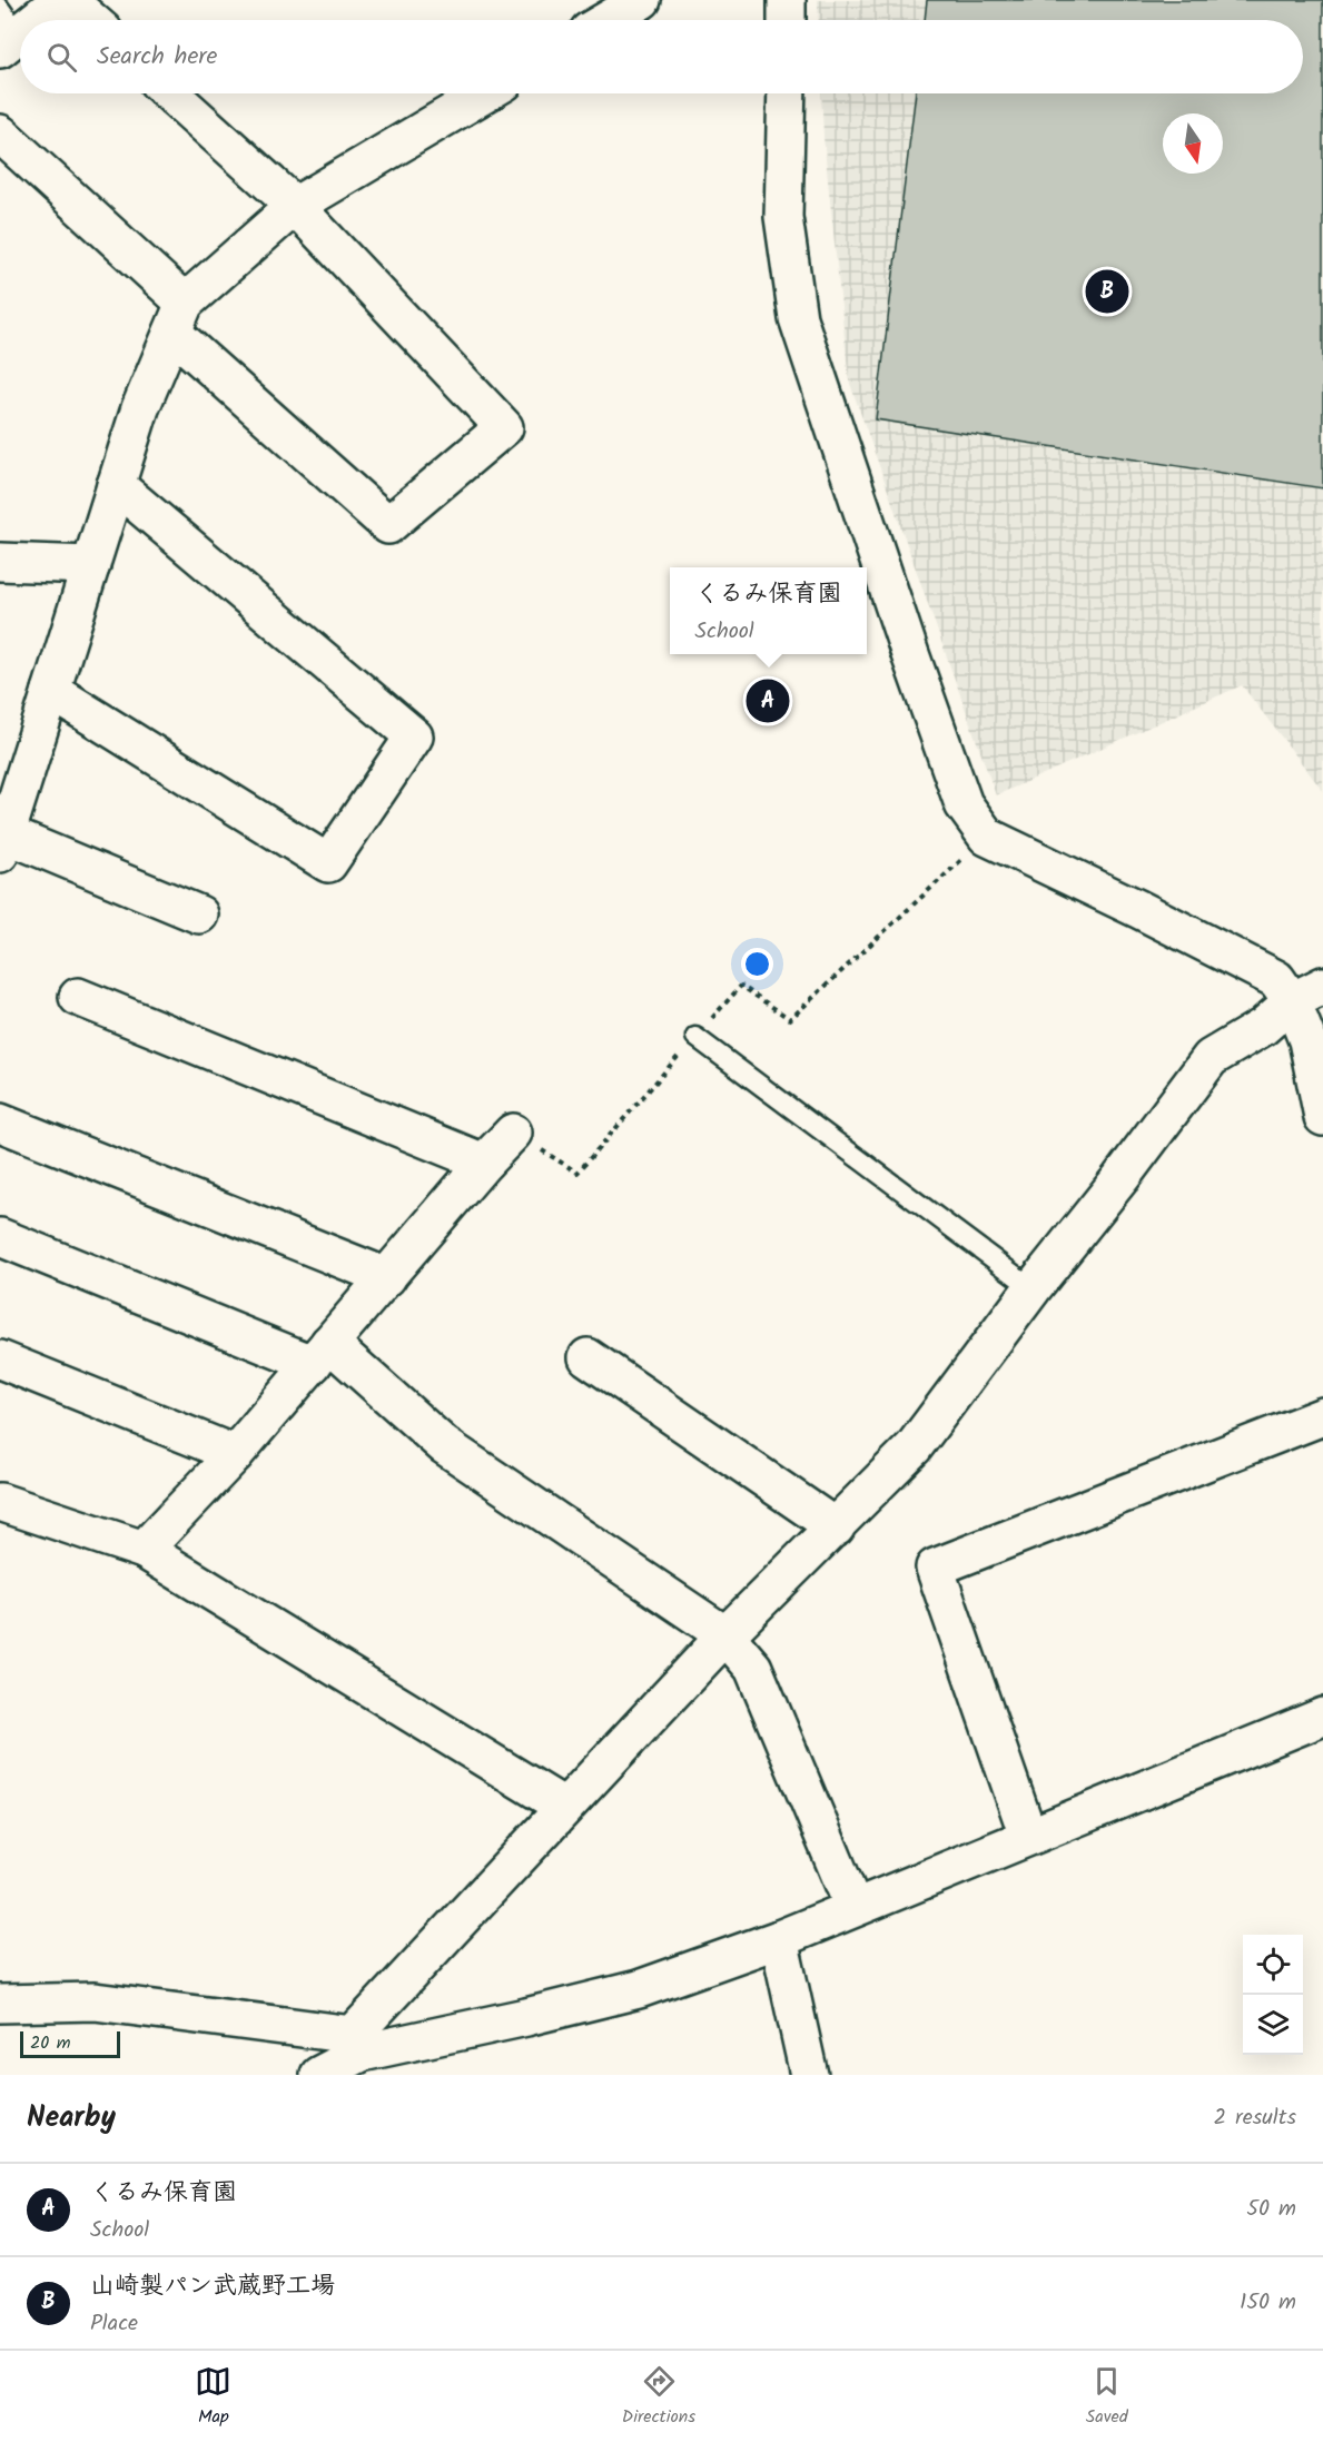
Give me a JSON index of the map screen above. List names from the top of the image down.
{
  "scale_bar": "20 m",
  "north": "bottom",
  "page": {
    "search": "Search here",
    "pins": ["B", "A"],
    "popup": ["くるみ保育園", "School"],
    "scale": "20 m",
    "heading": ["Nearby", "2 results"],
    "list": [
      {
        "mark": "A",
        "name": "くるみ保育園",
        "note": "School",
        "value": "50 m"
      },
      {
        "mark": "B",
        "name": "山崎製パン武蔵野工場",
        "note": "Place",
        "value": "150 m"
      }
    ],
    "nav": ["Map", "Directions", "Saved"]
  }
}
